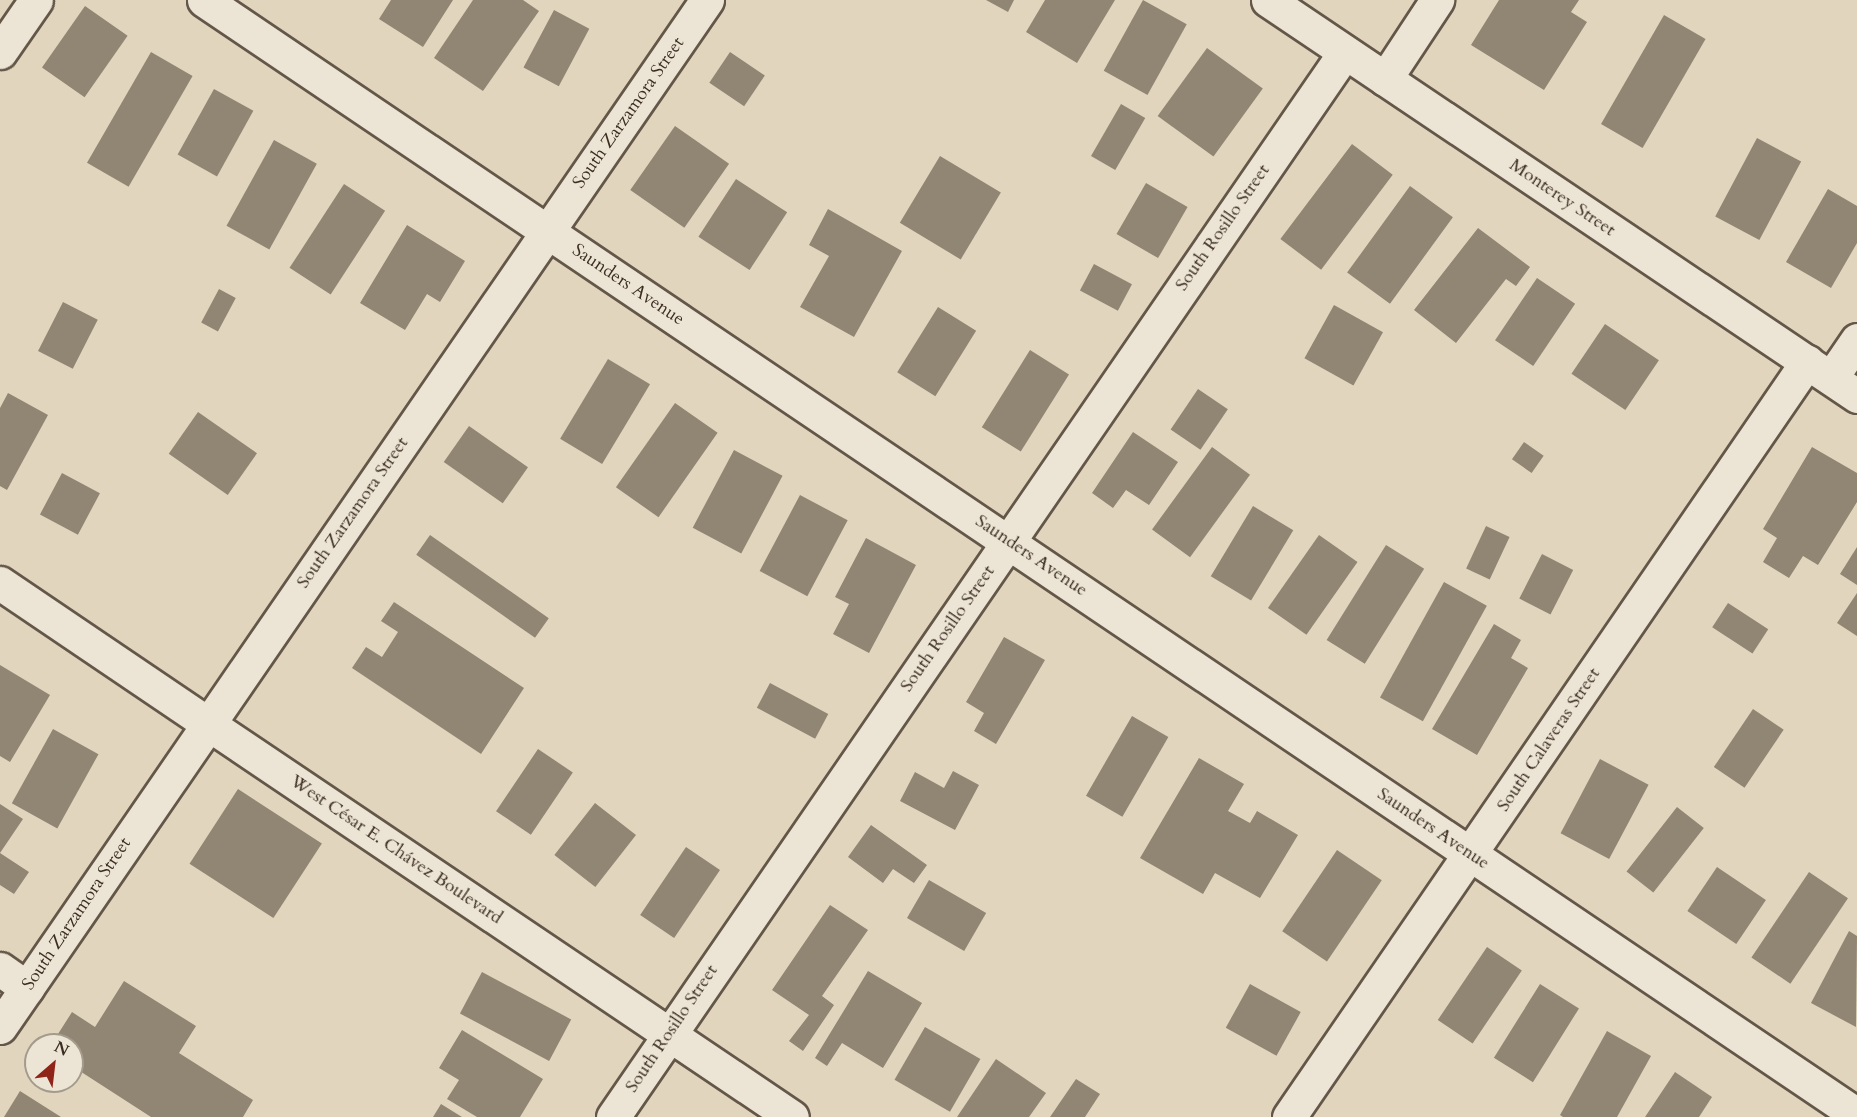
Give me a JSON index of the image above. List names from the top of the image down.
{
  "streets": {
    "street": [
      "South Zarzamora Street",
      "Monterey Street",
      "South Rosillo Street",
      "Saunders Avenue",
      "South Calaveras Street",
      "West César E. Chávez Boulevard"
    ]
  },
  "crossings": [
    ["South Zarzamora Street", "Saunders Avenue"],
    ["South Zarzamora Street", "West César E. Chávez Boulevard"],
    ["Monterey Street", "South Rosillo Street"],
    ["Monterey Street", "South Calaveras Street"],
    ["South Rosillo Street", "Saunders Avenue"],
    ["South Rosillo Street", "West César E. Chávez Boulevard"],
    ["Saunders Avenue", "South Calaveras Street"]
  ],
  "north": "top right"
}
